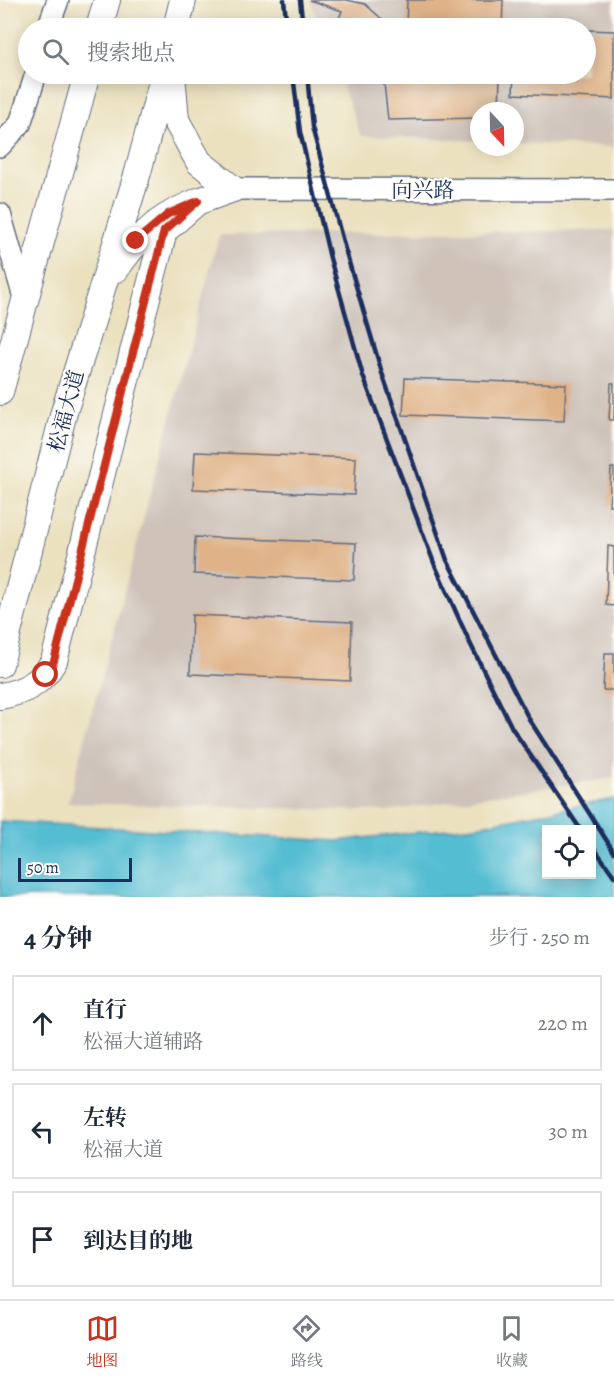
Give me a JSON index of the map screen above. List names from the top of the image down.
{
  "streets": {
    "main road": ["松福大道"],
    "street": ["向兴路"]
  },
  "crossings": [
    ["向兴路", "松福大道"]
  ],
  "scale_bar": "50 m",
  "north": "bottom",
  "page": {
    "search": "搜索地点",
    "scale": "50 m",
    "heading": ["4 分钟", "步行 · 250 m"],
    "list": [
      ["直行", "松福大道辅路", "220 m"],
      ["左转", "松福大道", "30 m"],
      "到达目的地"
    ],
    "nav": ["地图", "路线", "收藏"]
  }
}
